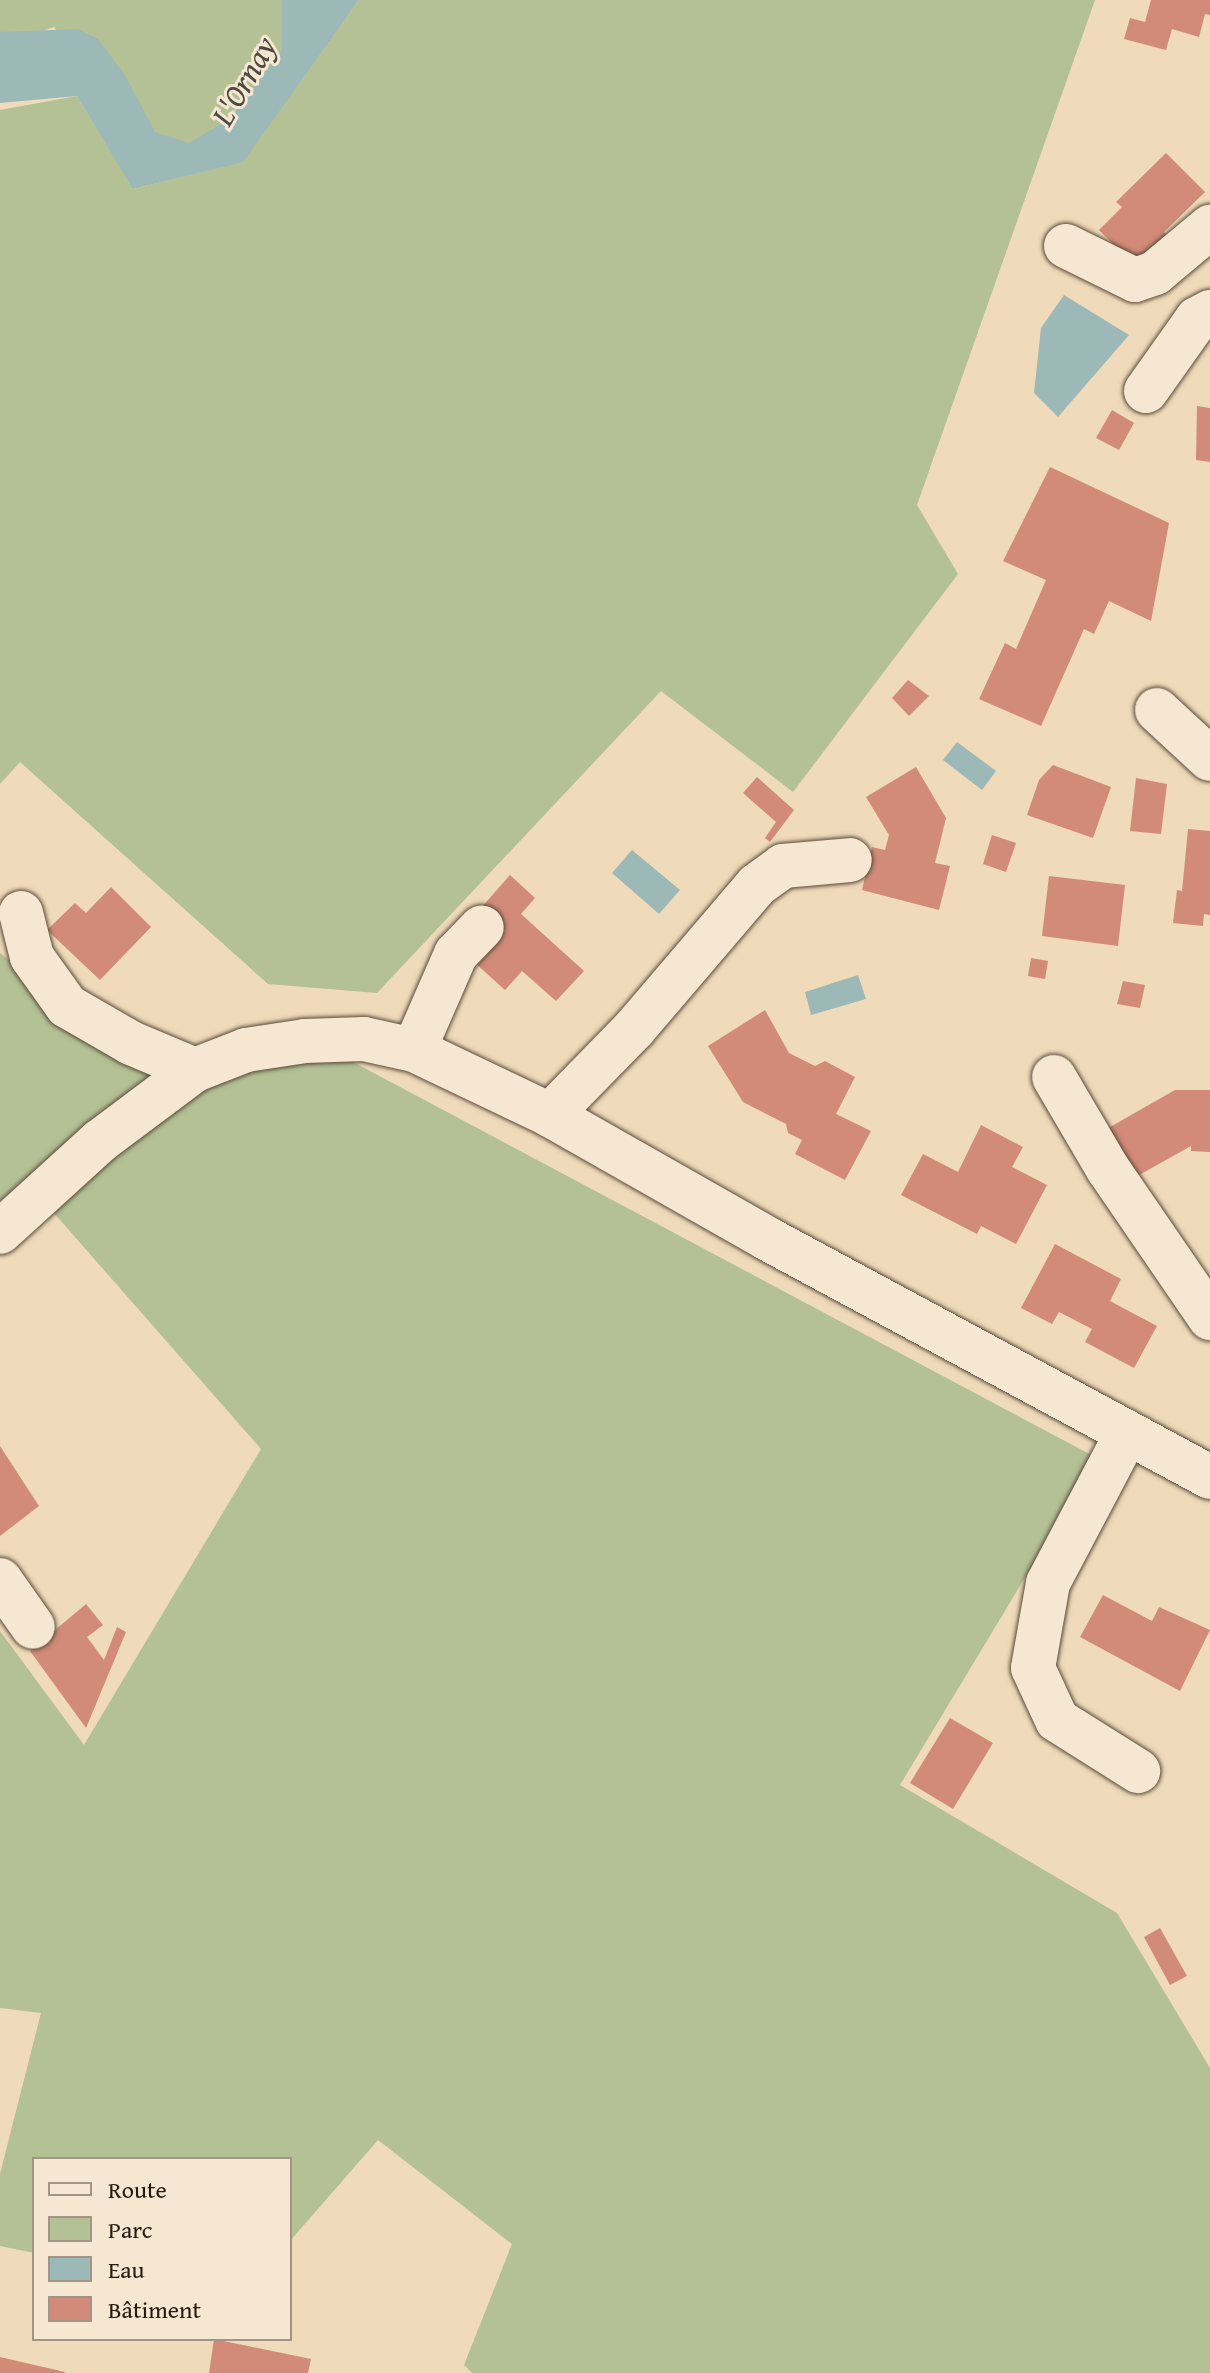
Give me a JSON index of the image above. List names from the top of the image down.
{
  "water": ["L'Ornay"],
  "legend": [
    "Route",
    "Parc",
    "Eau",
    "Bâtiment"
  ]
}
